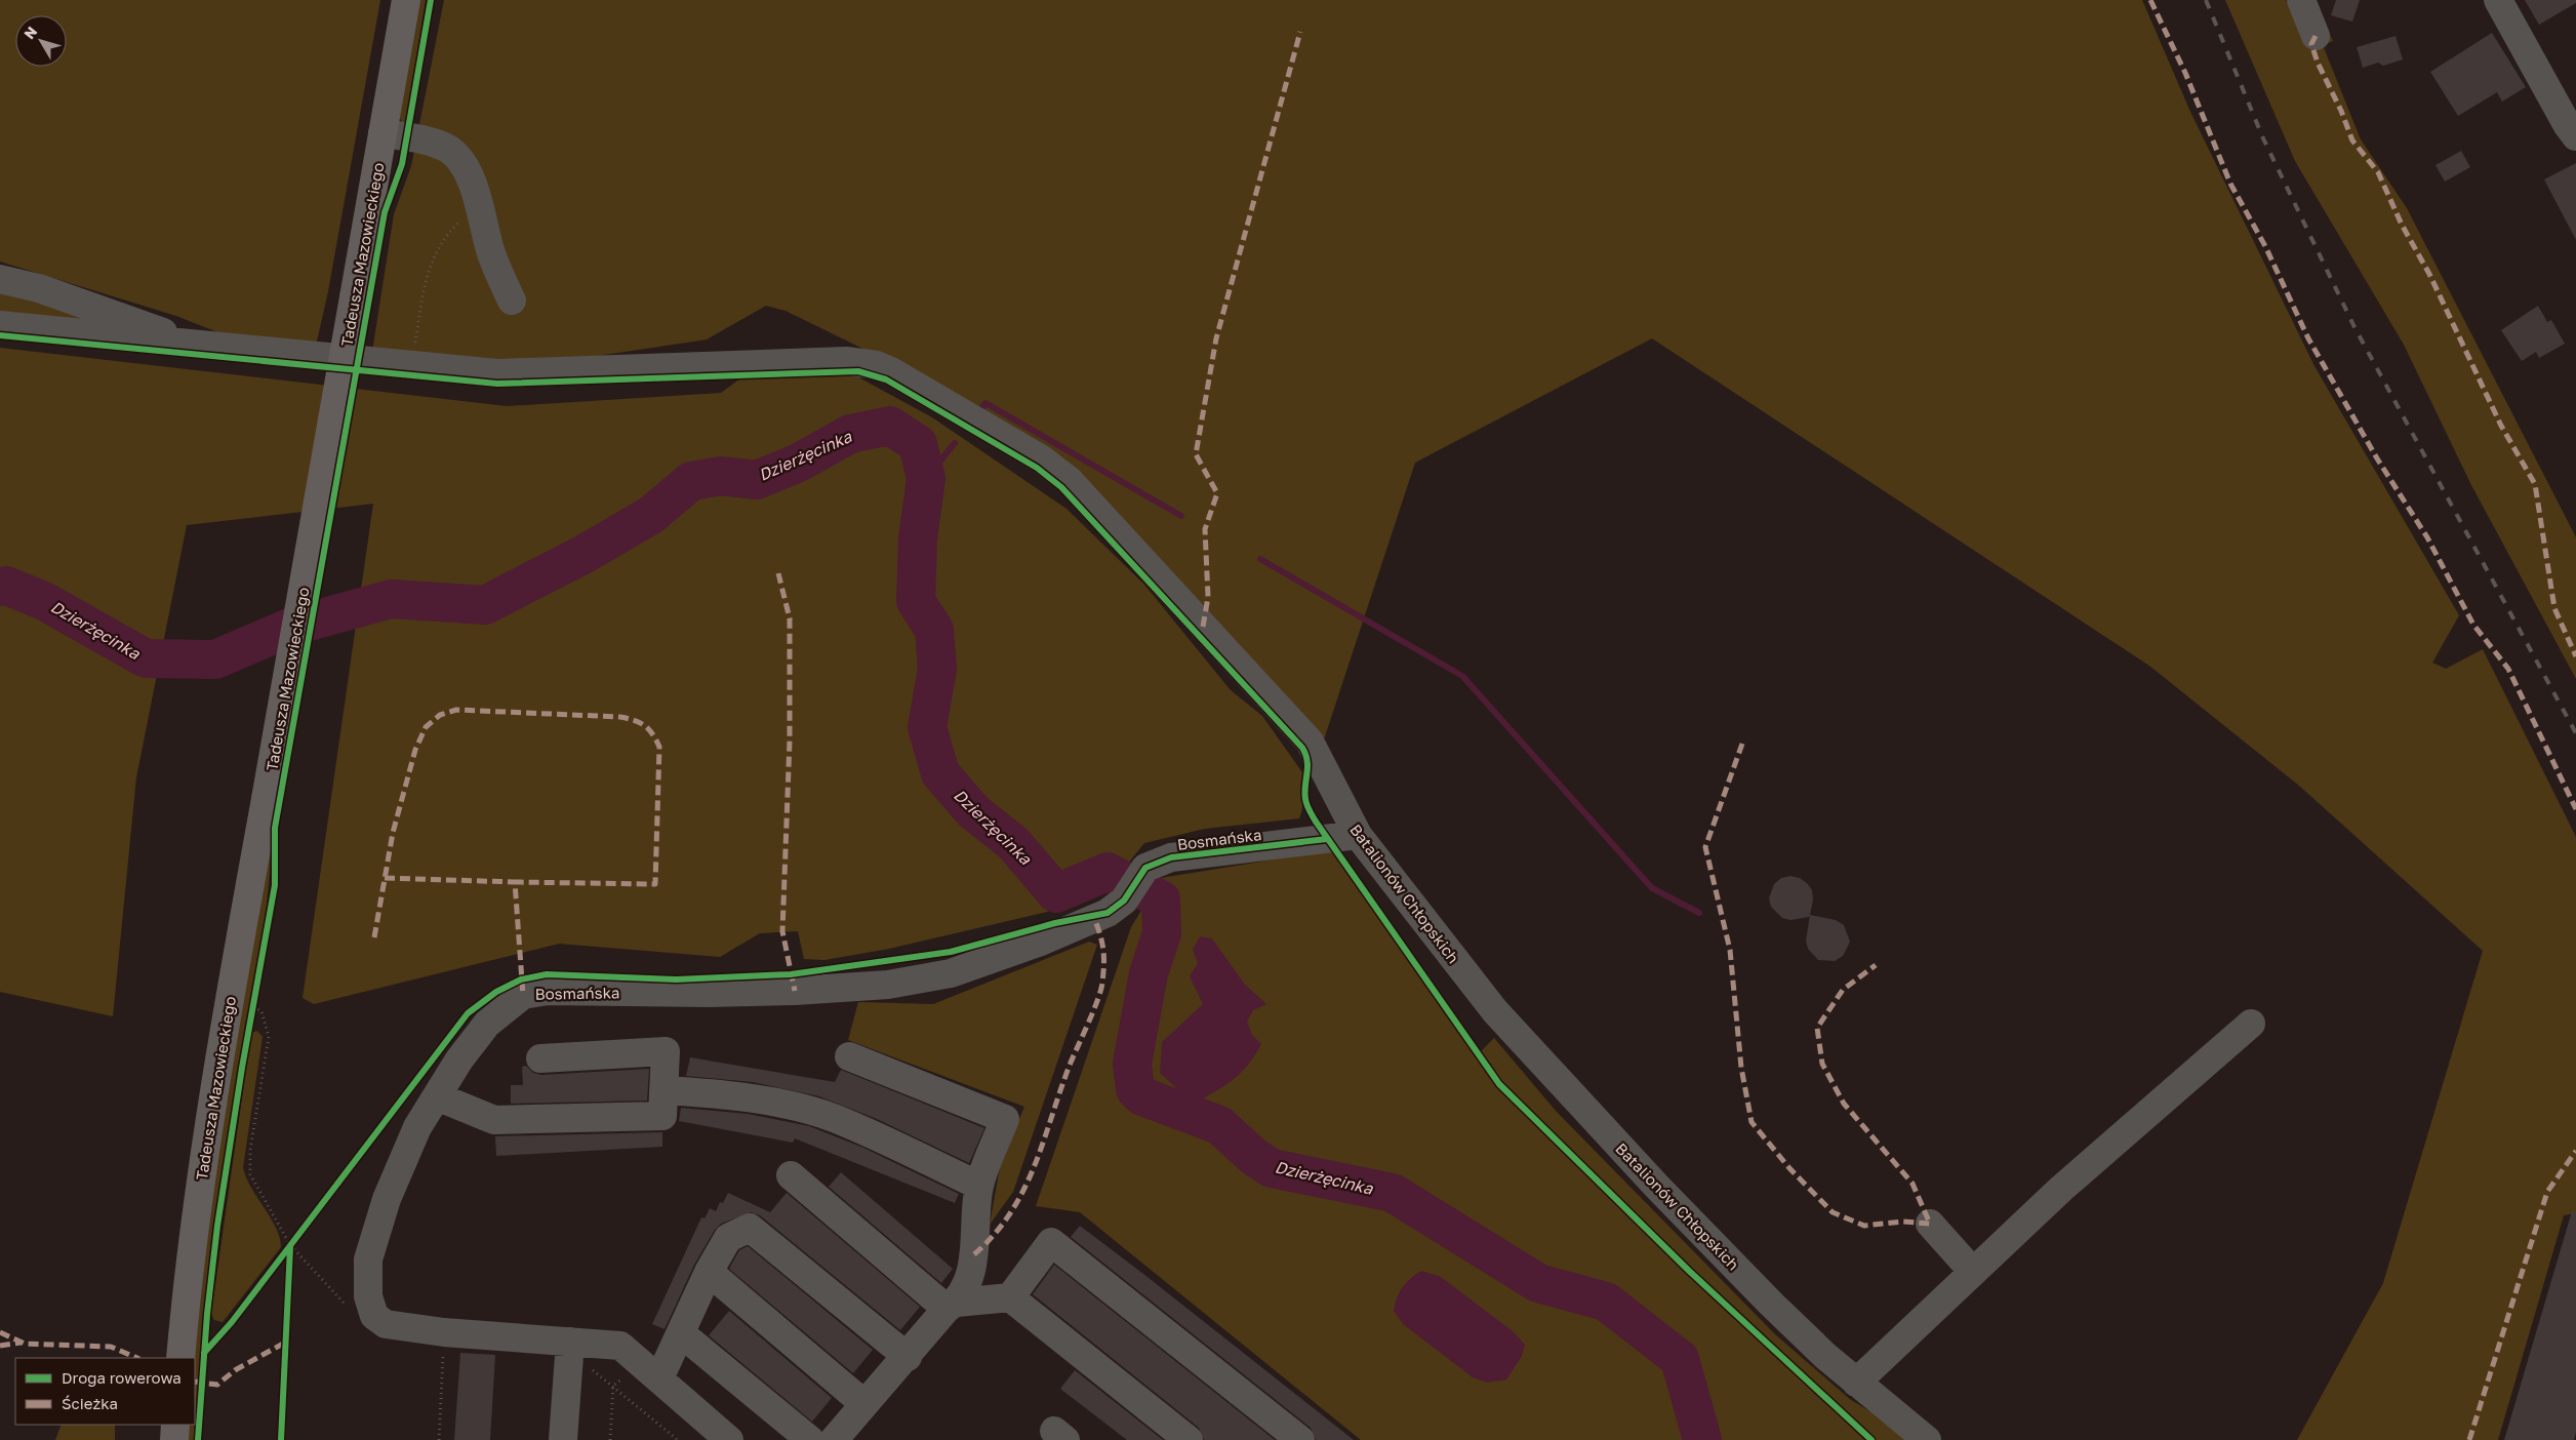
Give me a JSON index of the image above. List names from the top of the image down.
{
  "streets": {
    "main road": ["Tadeusza Mazowieckiego"],
    "street": ["Bosmańska", "Batalionów Chłopskich"]
  },
  "crossings": [
    ["Bosmańska", "Batalionów Chłopskich"]
  ],
  "water": ["Dzierżęcinka"],
  "legend": ["Droga rowerowa", "Ścieżka"],
  "north": "top left"
}
